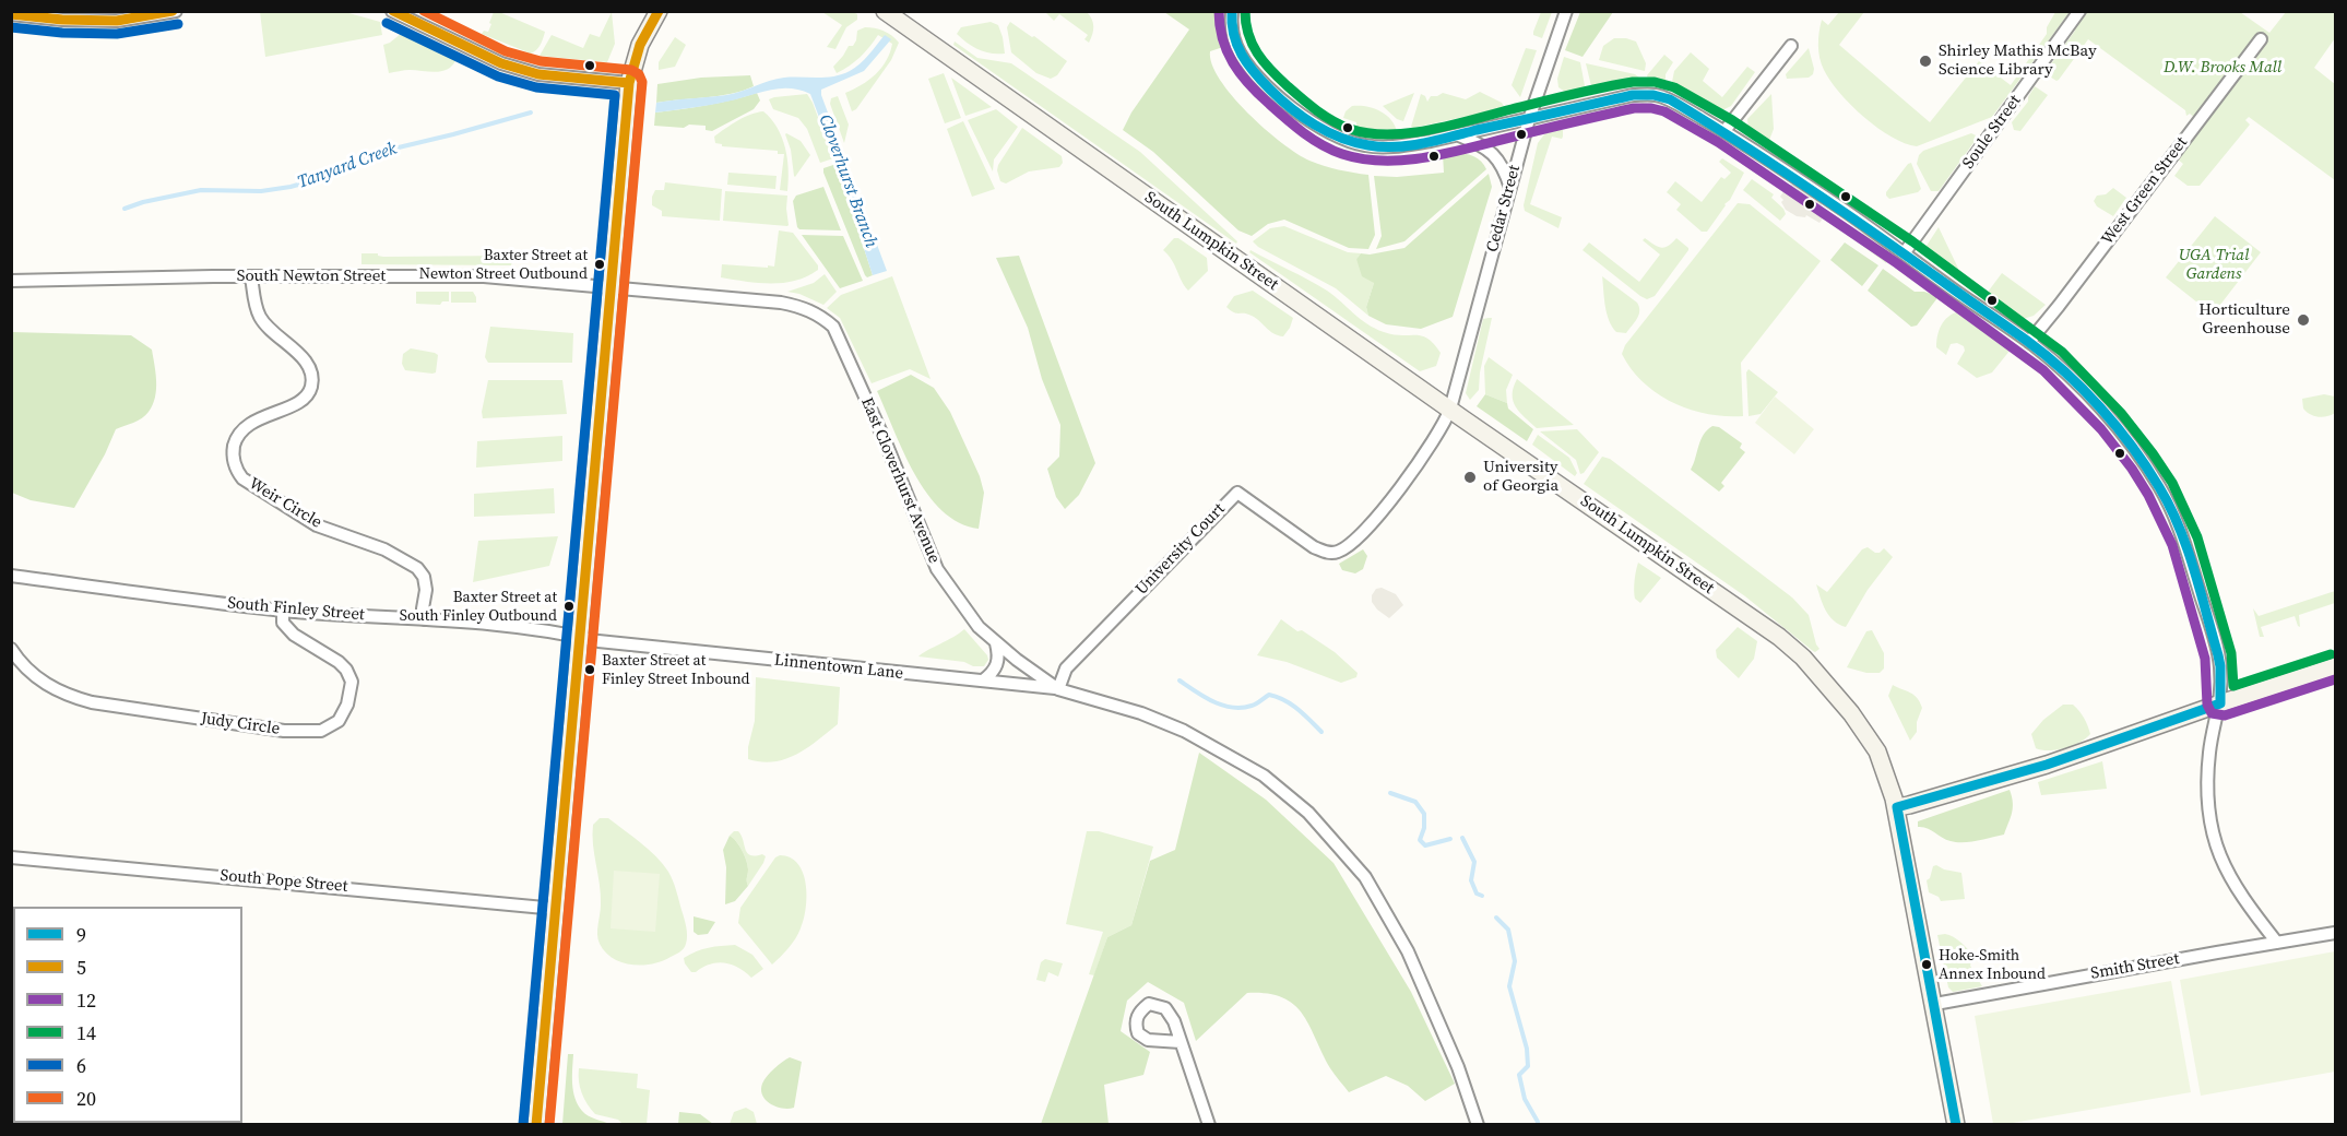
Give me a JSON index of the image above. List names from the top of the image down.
{
  "streets": {
    "main road": ["South Lumpkin Street"],
    "street": [
      "Soule Street",
      "West Green Street",
      "Cedar Street",
      "South Newton Street",
      "East Cloverhurst Avenue",
      "Weir Circle",
      "University Court",
      "South Finley Street",
      "Linnentown Lane",
      "Judy Circle",
      "South Pope Street",
      "Smith Street"
    ]
  },
  "crossings": [
    ["Cedar Street", "South Lumpkin Street"],
    ["Cedar Street", "University Court"],
    ["South Lumpkin Street", "University Court"],
    ["South Lumpkin Street", "Smith Street"],
    ["South Newton Street", "East Cloverhurst Avenue"],
    ["South Newton Street", "Weir Circle"],
    ["East Cloverhurst Avenue", "University Court"],
    ["East Cloverhurst Avenue", "Linnentown Lane"],
    ["Weir Circle", "South Finley Street"],
    ["University Court", "Linnentown Lane"],
    ["South Finley Street", "Linnentown Lane"],
    ["South Finley Street", "Judy Circle"]
  ],
  "water": ["Tanyard Creek", "Cloverhurst Branch"],
  "parks": ["D.W. Brooks Mall", "UGA Trial Gardens"],
  "places": [
    "Shirley Mathis McBay Science Library",
    "Baxter Street at Newton Street Outbound",
    "Horticulture Greenhouse",
    "University of Georgia",
    "Baxter Street at South Finley Outbound",
    "Baxter Street at Finley Street Inbound",
    "Hoke-Smith Annex Inbound"
  ],
  "lines": [
    "transit line 9",
    "transit line 5",
    "transit line 12",
    "transit line 14",
    "transit line 20",
    "transit line 6"
  ],
  "legend": [
    "9",
    "5",
    "12",
    "14",
    "6",
    "20"
  ]
}
